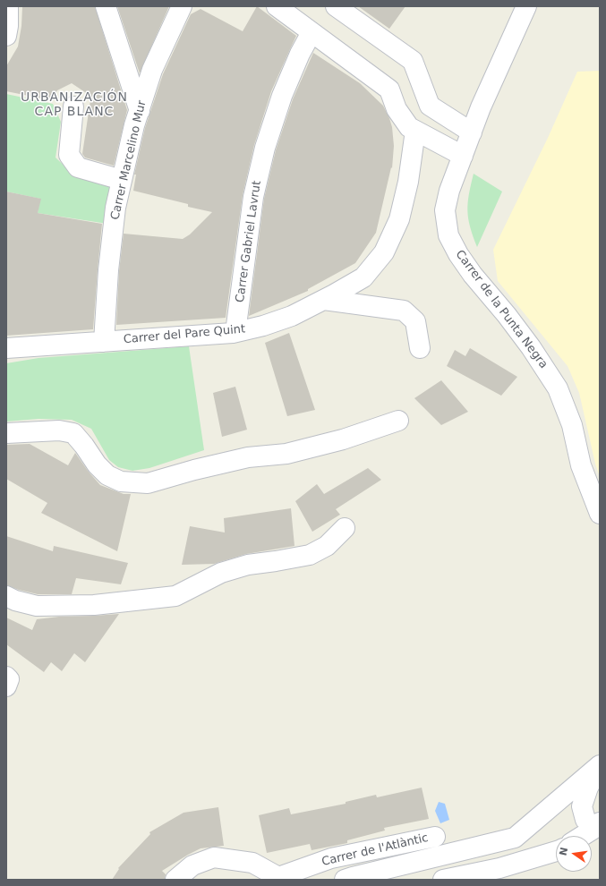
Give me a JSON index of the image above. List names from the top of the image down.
{
  "streets": {
    "street": [
      "Carrer Marcelino Mur",
      "Carrer Gabriel Lavrut",
      "Carrer de la Punta Negra",
      "Carrer del Pare Quint",
      "Carrer de l'Atlàntic"
    ]
  },
  "crossings": [
    ["Carrer Marcelino Mur", "Carrer del Pare Quint"],
    ["Carrer Gabriel Lavrut", "Carrer del Pare Quint"]
  ],
  "districts": ["URBANIZACIÓN CAP BLANC"],
  "north": "left"
}
